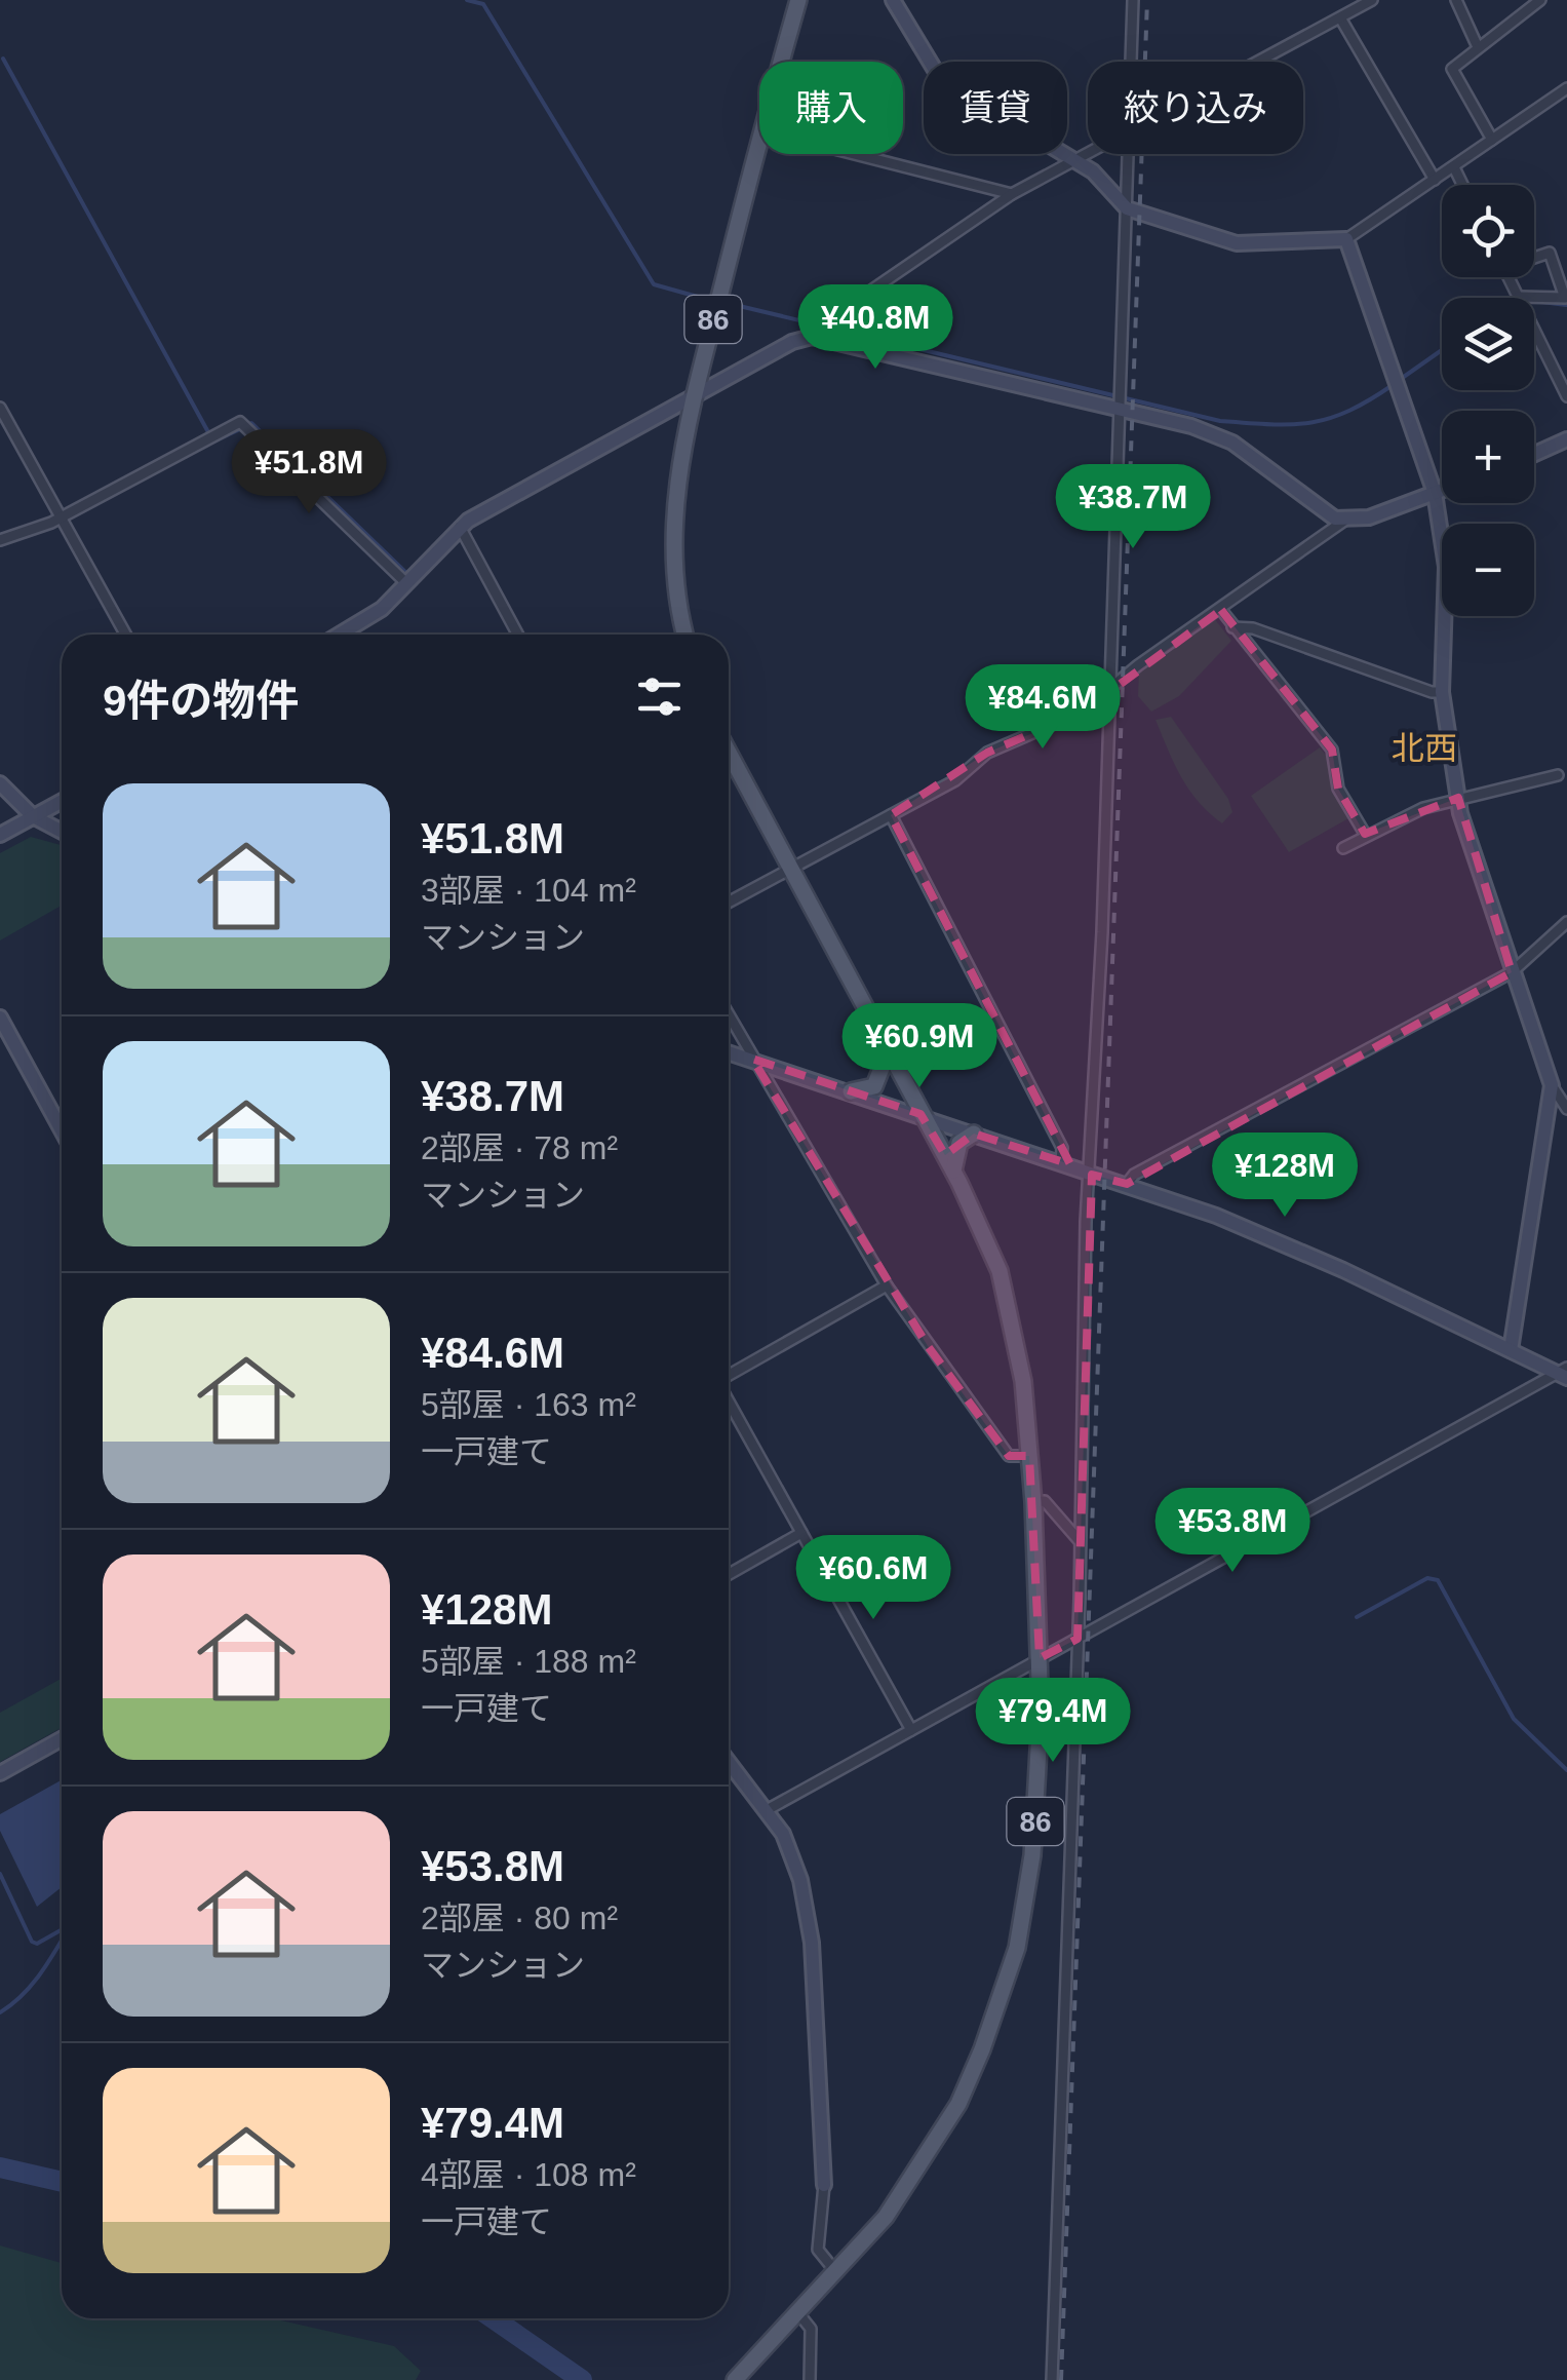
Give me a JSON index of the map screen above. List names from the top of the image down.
{
  "streets": {
    "main road": ["86"]
  },
  "districts": ["北西"],
  "page": {
    "chip": ["購入", "賃貸", "絞り込み"],
    "map_buttons": ["+", "−"],
    "price": [
      "¥40.8M",
      "¥51.8M",
      "¥38.7M",
      "¥84.6M",
      "¥60.9M",
      "¥128M",
      "¥53.8M",
      "¥60.6M",
      "¥79.4M"
    ],
    "heading": "9件の物件",
    "list": [
      {
        "name": "¥51.8M",
        "note": "3部屋 · 104 m² · マンション"
      },
      {
        "name": "¥38.7M",
        "note": "2部屋 · 78 m² · マンション"
      },
      {
        "name": "¥84.6M",
        "note": "5部屋 · 163 m² · 一戸建て"
      },
      {
        "name": "¥128M",
        "note": "5部屋 · 188 m² · 一戸建て"
      },
      {
        "name": "¥53.8M",
        "note": "2部屋 · 80 m² · マンション"
      },
      {
        "name": "¥79.4M",
        "note": "4部屋 · 108 m² · 一戸建て"
      }
    ]
  }
}
